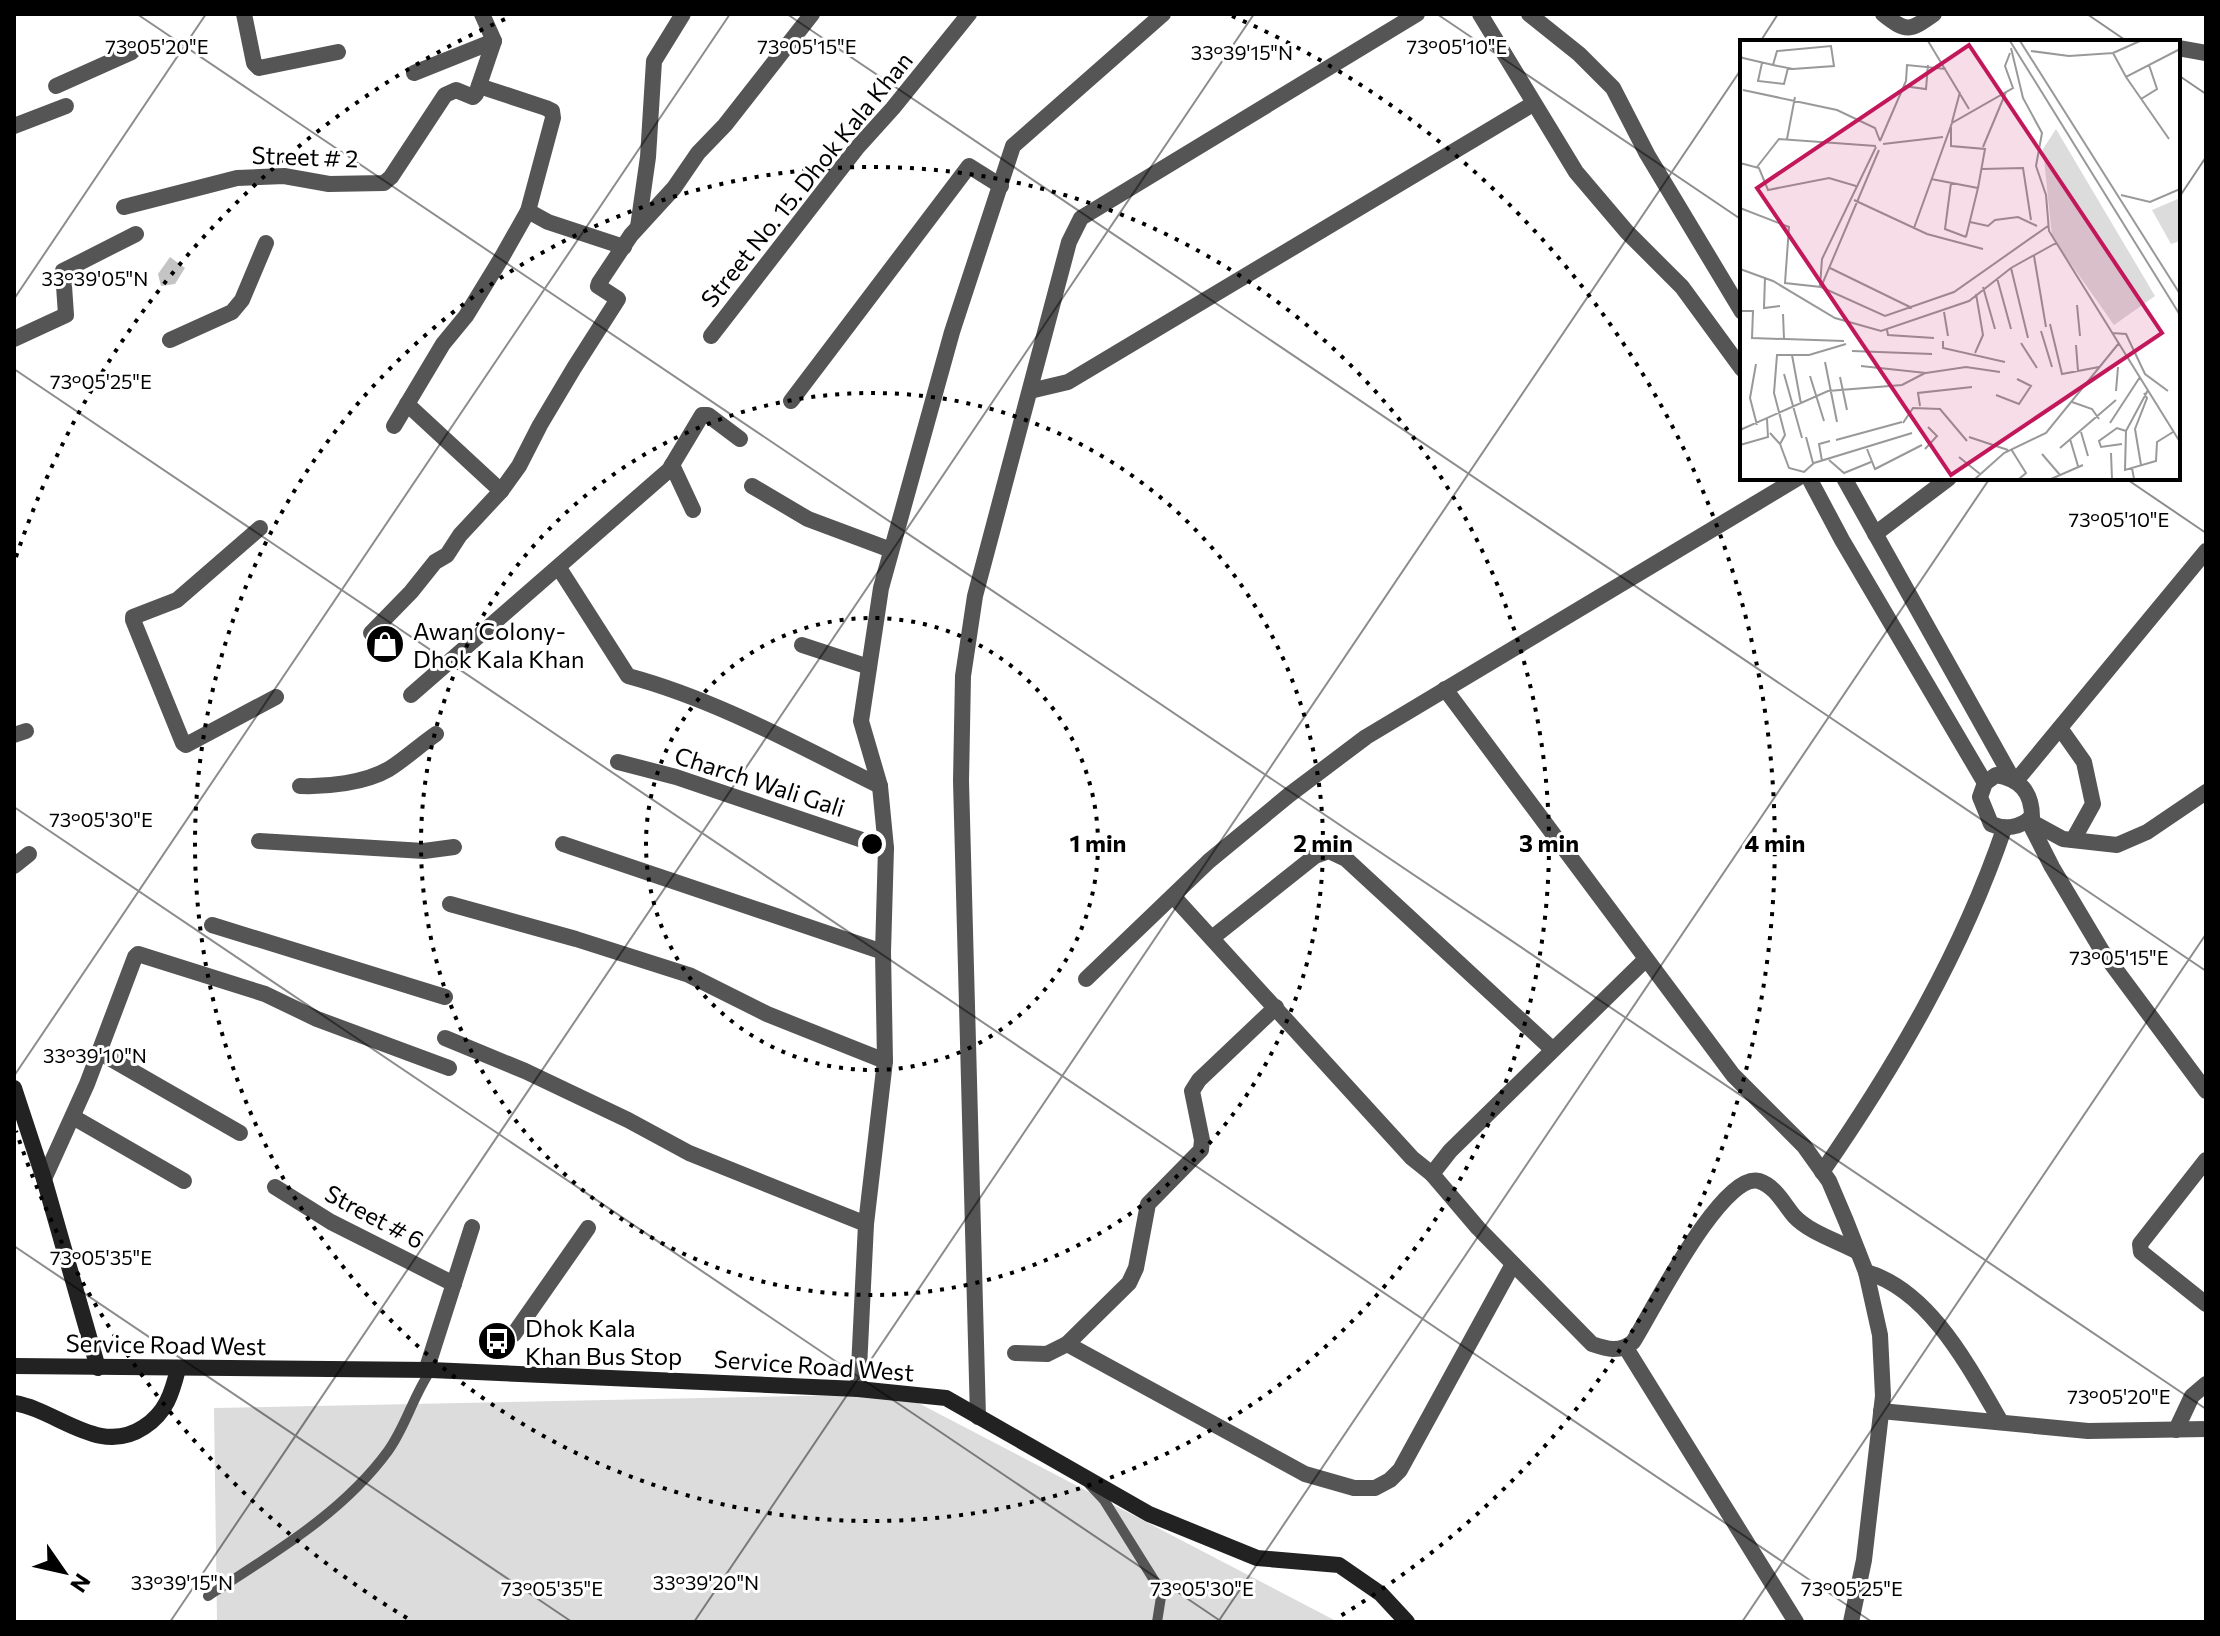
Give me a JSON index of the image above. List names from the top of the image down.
{
  "streets": {
    "street": [
      "Street # 2",
      "Street No. 15. Dhok Kala Khan",
      "Charch Wali Gali",
      "Street # 6",
      "Service Road West"
    ]
  },
  "places": {
    "shop": ["Awan Colony- Dhok Kala Khan"],
    "bus stop": ["Dhok Kala Khan Bus Stop"]
  },
  "north": "bottom right",
  "coordinates": [
    "73°05'20\"E",
    "73°05'15\"E",
    "73°05'10\"E",
    "33°39'15\"N",
    "33°39'05\"N",
    "73°05'25\"E",
    "73°05'30\"E",
    "33°39'10\"N",
    "73°05'35\"E",
    "33°39'20\"N"
  ],
  "rings": [
    "1 min",
    "2 min",
    "3 min",
    "4 min"
  ]
}
